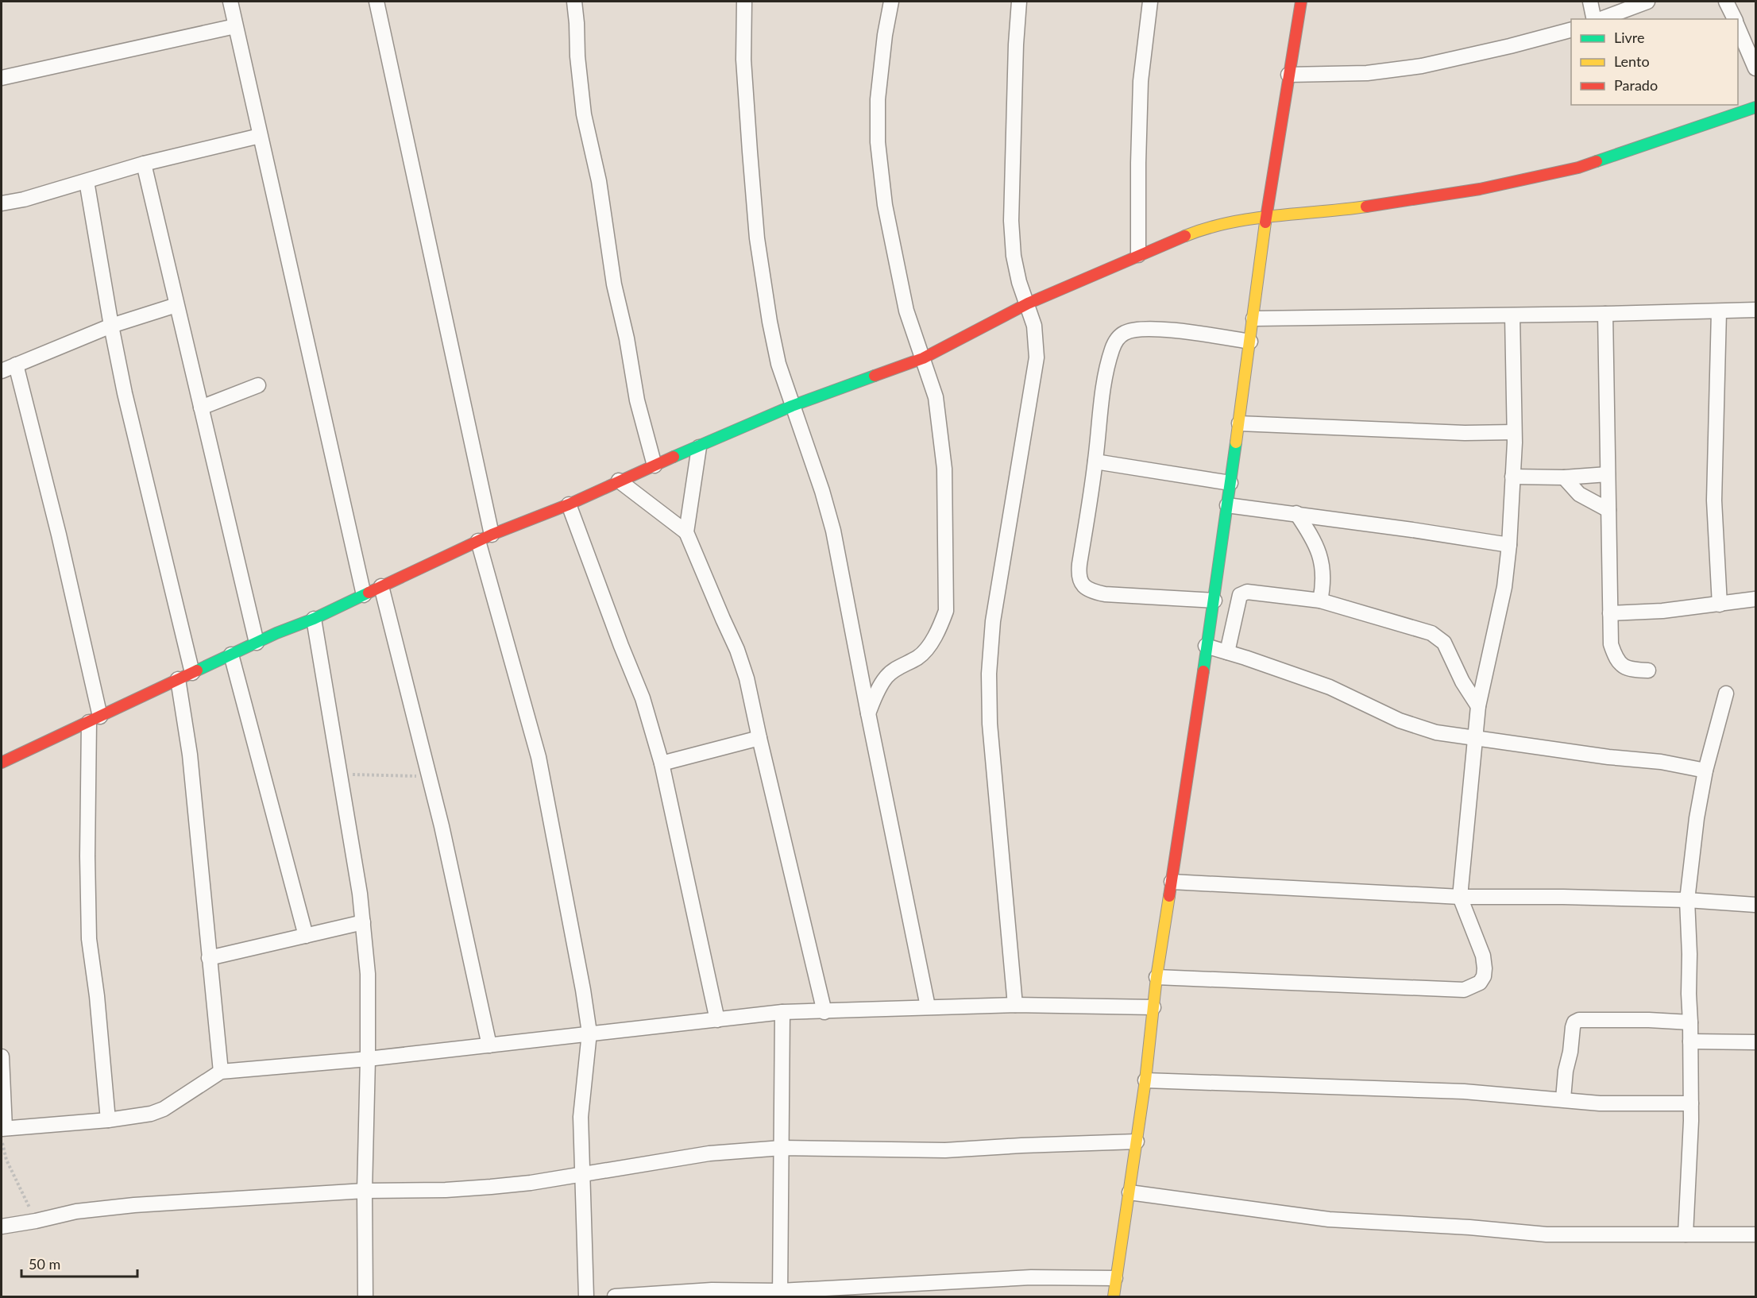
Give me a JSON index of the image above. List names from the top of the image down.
{
  "legend": ["Livre", "Lento", "Parado"],
  "scale_bar": "50 m"
}
